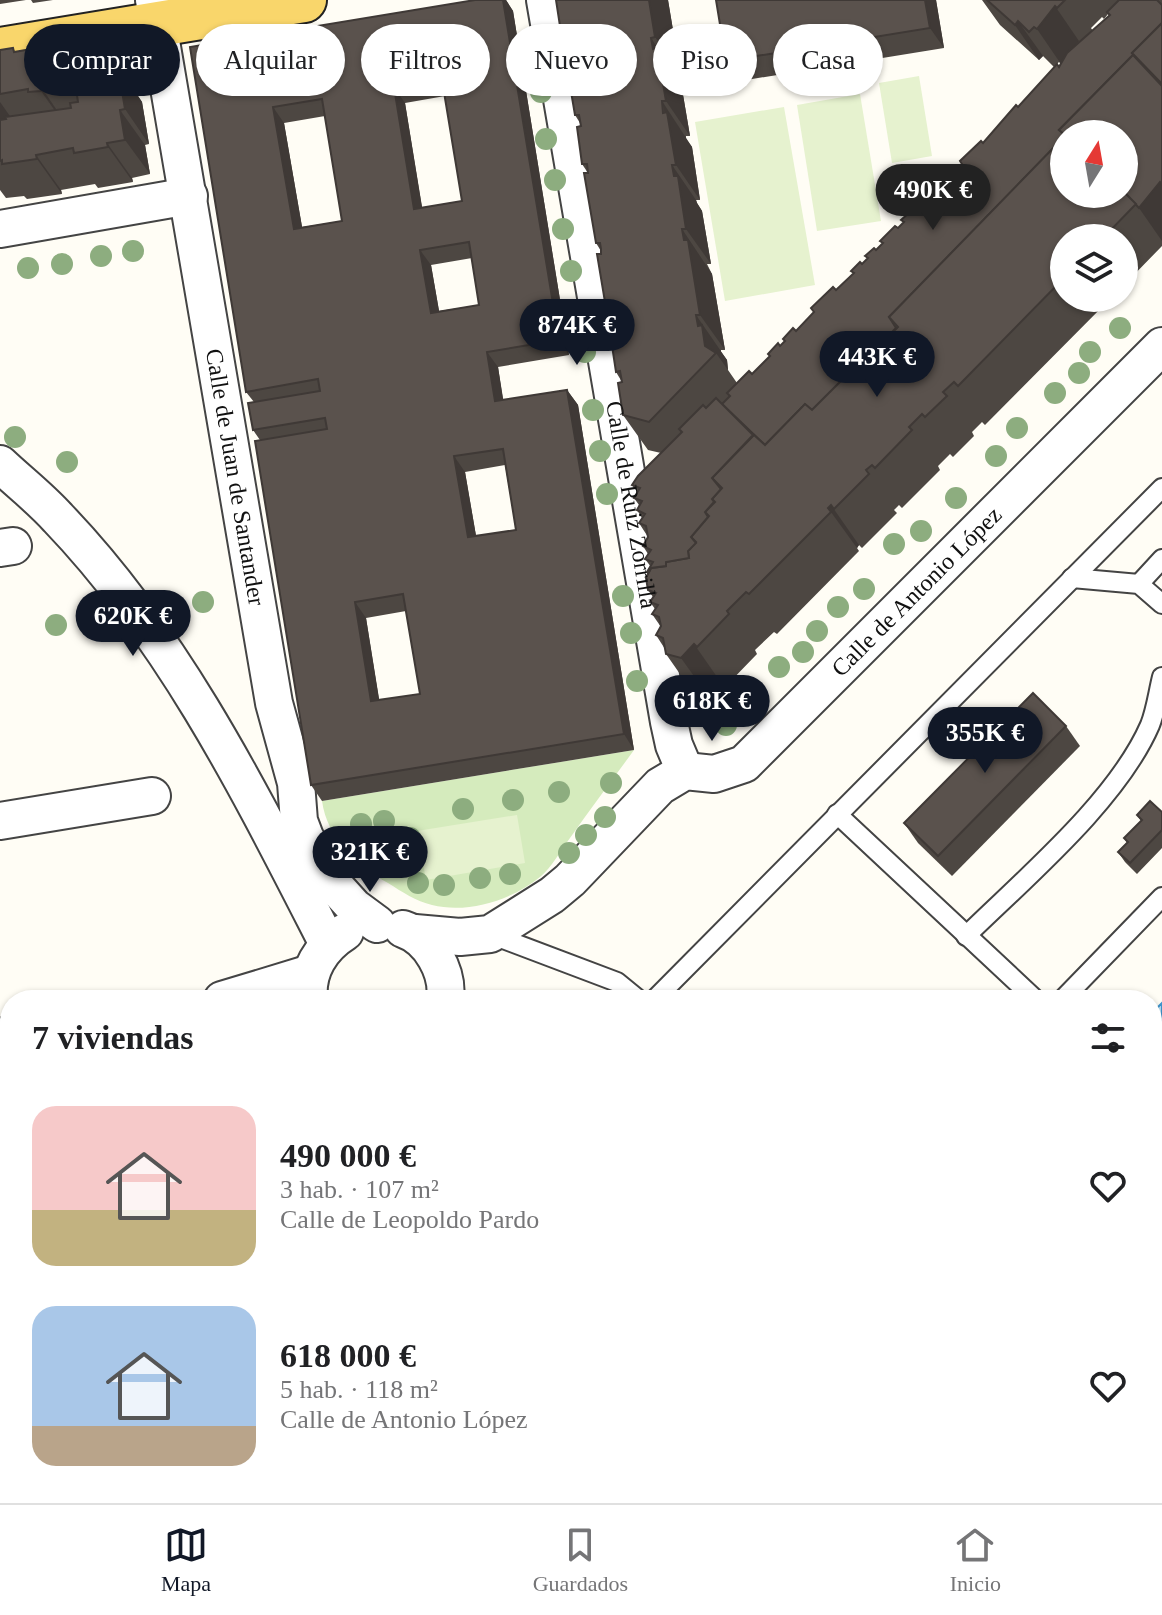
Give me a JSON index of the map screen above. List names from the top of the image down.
{
  "streets": {
    "street": ["Calle de Juan de Santander", "Calle de Ruiz Zorrilla", "Calle de Antonio López"]
  },
  "crossings": [
    ["Calle de Ruiz Zorrilla", "Calle de Antonio López"]
  ],
  "north": "top",
  "page": {
    "chip": [
      "Comprar",
      "Alquilar",
      "Filtros",
      "Nuevo",
      "Piso",
      "Casa"
    ],
    "price": [
      "490K €",
      "874K €",
      "443K €",
      "620K €",
      "618K €",
      "355K €",
      "321K €"
    ],
    "heading": "7 viviendas",
    "list": [
      {
        "name": "490 000 €",
        "note": "3 hab. · 107 m² · Calle de Leopoldo Pardo"
      },
      {
        "name": "618 000 €",
        "note": "5 hab. · 118 m² · Calle de Antonio López"
      }
    ],
    "tabs": ["Mapa", "Guardados", "Inicio"]
  }
}
